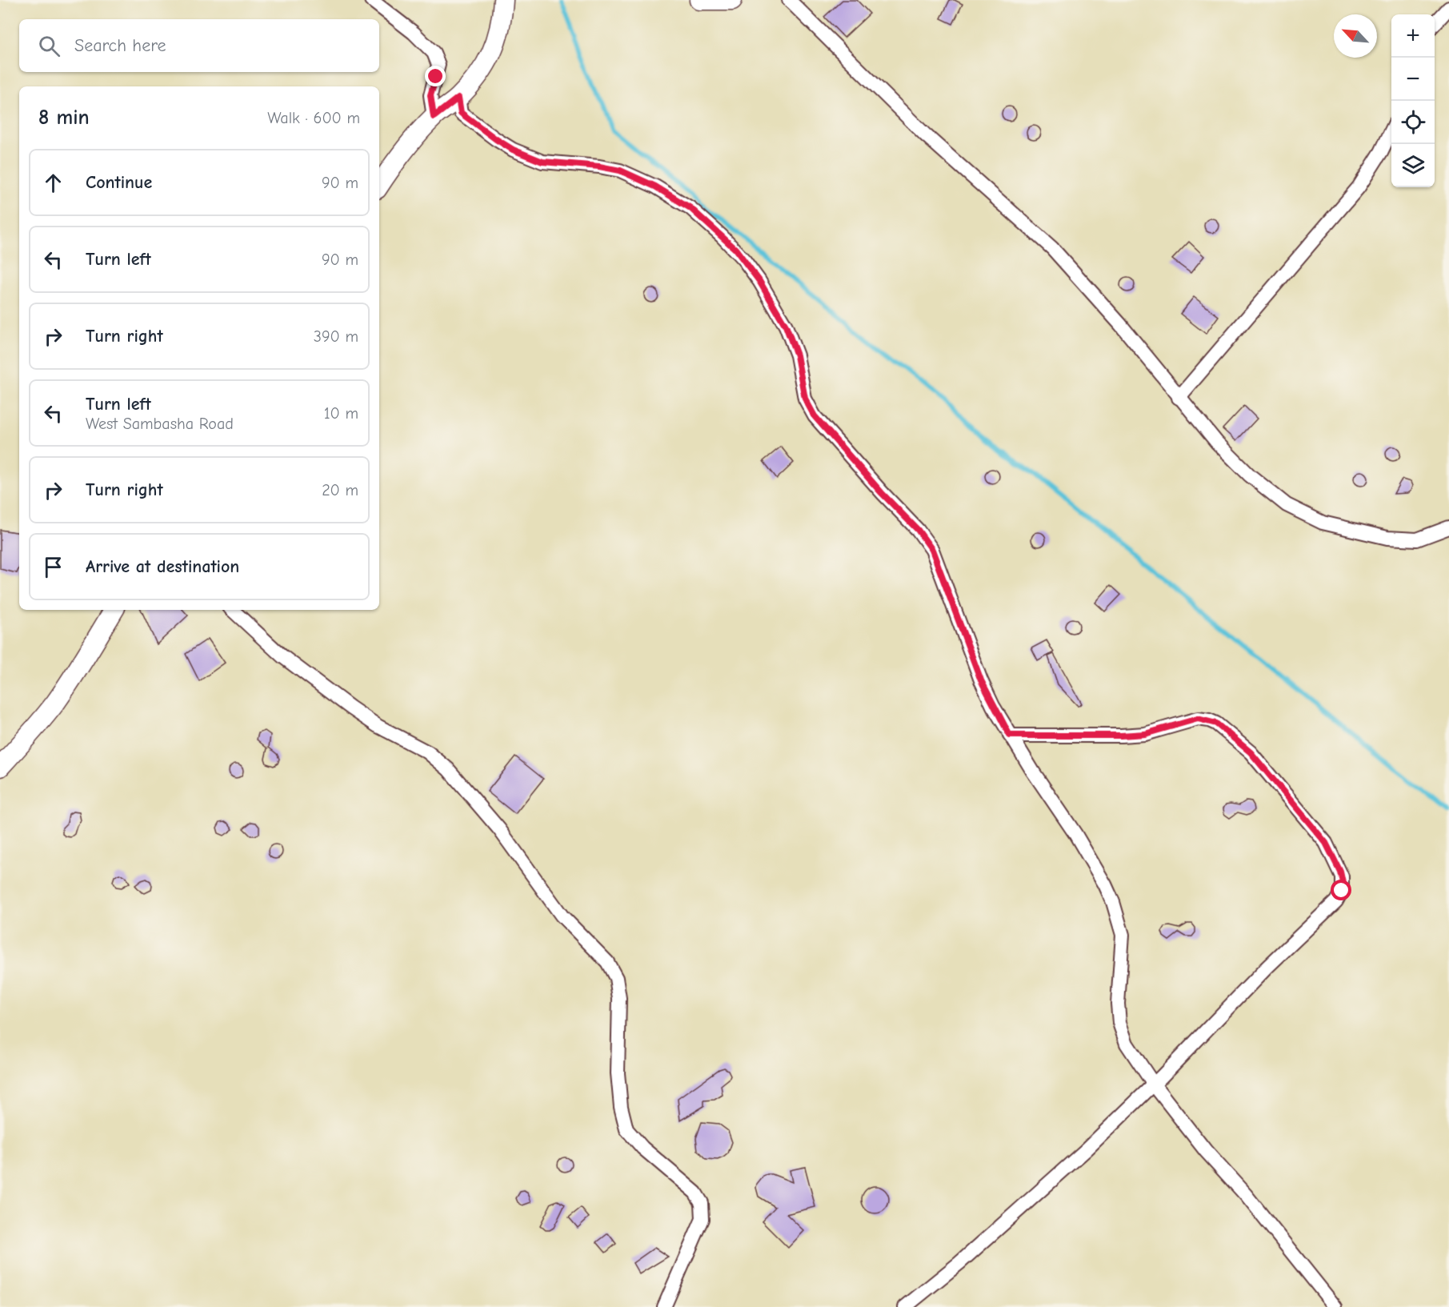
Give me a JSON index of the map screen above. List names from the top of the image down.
{
  "north": "top left",
  "page": {
    "map_buttons": ["+", "−"],
    "search": "Search here",
    "heading": ["8 min", "Walk · 600 m"],
    "list": [
      ["Continue", "90 m"],
      ["Turn left", "90 m"],
      ["Turn right", "390 m"],
      ["Turn left", "West Sambasha Road", "10 m"],
      ["Turn right", "20 m"],
      "Arrive at destination"
    ]
  }
}
